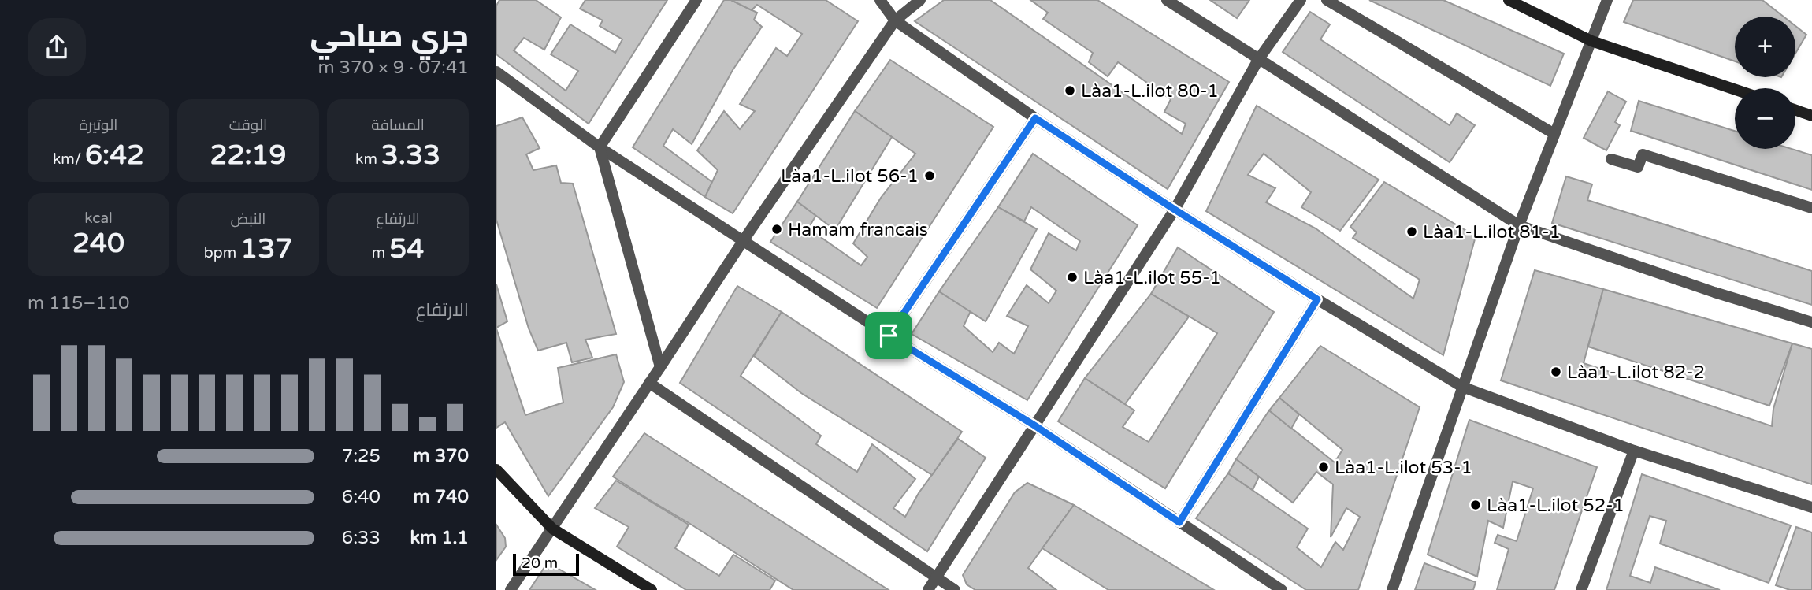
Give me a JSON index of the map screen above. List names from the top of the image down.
{
  "places": [
    "Làa1-L.ilot 80-1",
    "Làa1-L.ilot 56-1",
    "Hamam francais",
    "Làa1-L.ilot 81-1",
    "Làa1-L.ilot 55-1",
    "Làa1-L.ilot 82-2",
    "Làa1-L.ilot 53-1",
    "Làa1-L.ilot 52-1"
  ],
  "scale_bar": "20 m",
  "page": {
    "heading": ["جري صباحي", "07:41 · 9 × 370 m"],
    "map_buttons": ["+", "−"],
    "stats": [
      ["المسافة", "3.33 km"],
      ["الوقت", "22:19"],
      ["الوتيرة", "6:42 /km"],
      ["الارتفاع", "54 m"],
      ["النبض", "137 bpm"],
      ["kcal", "240"]
    ],
    "chart": ["الارتفاع", "110–115 m"],
    "list": [
      {
        "name": "370 m",
        "note": "7:25"
      },
      {
        "name": "740 m",
        "note": "6:40"
      },
      {
        "name": "1.1 km",
        "note": "6:33"
      }
    ],
    "scale": "20 m"
  }
}
